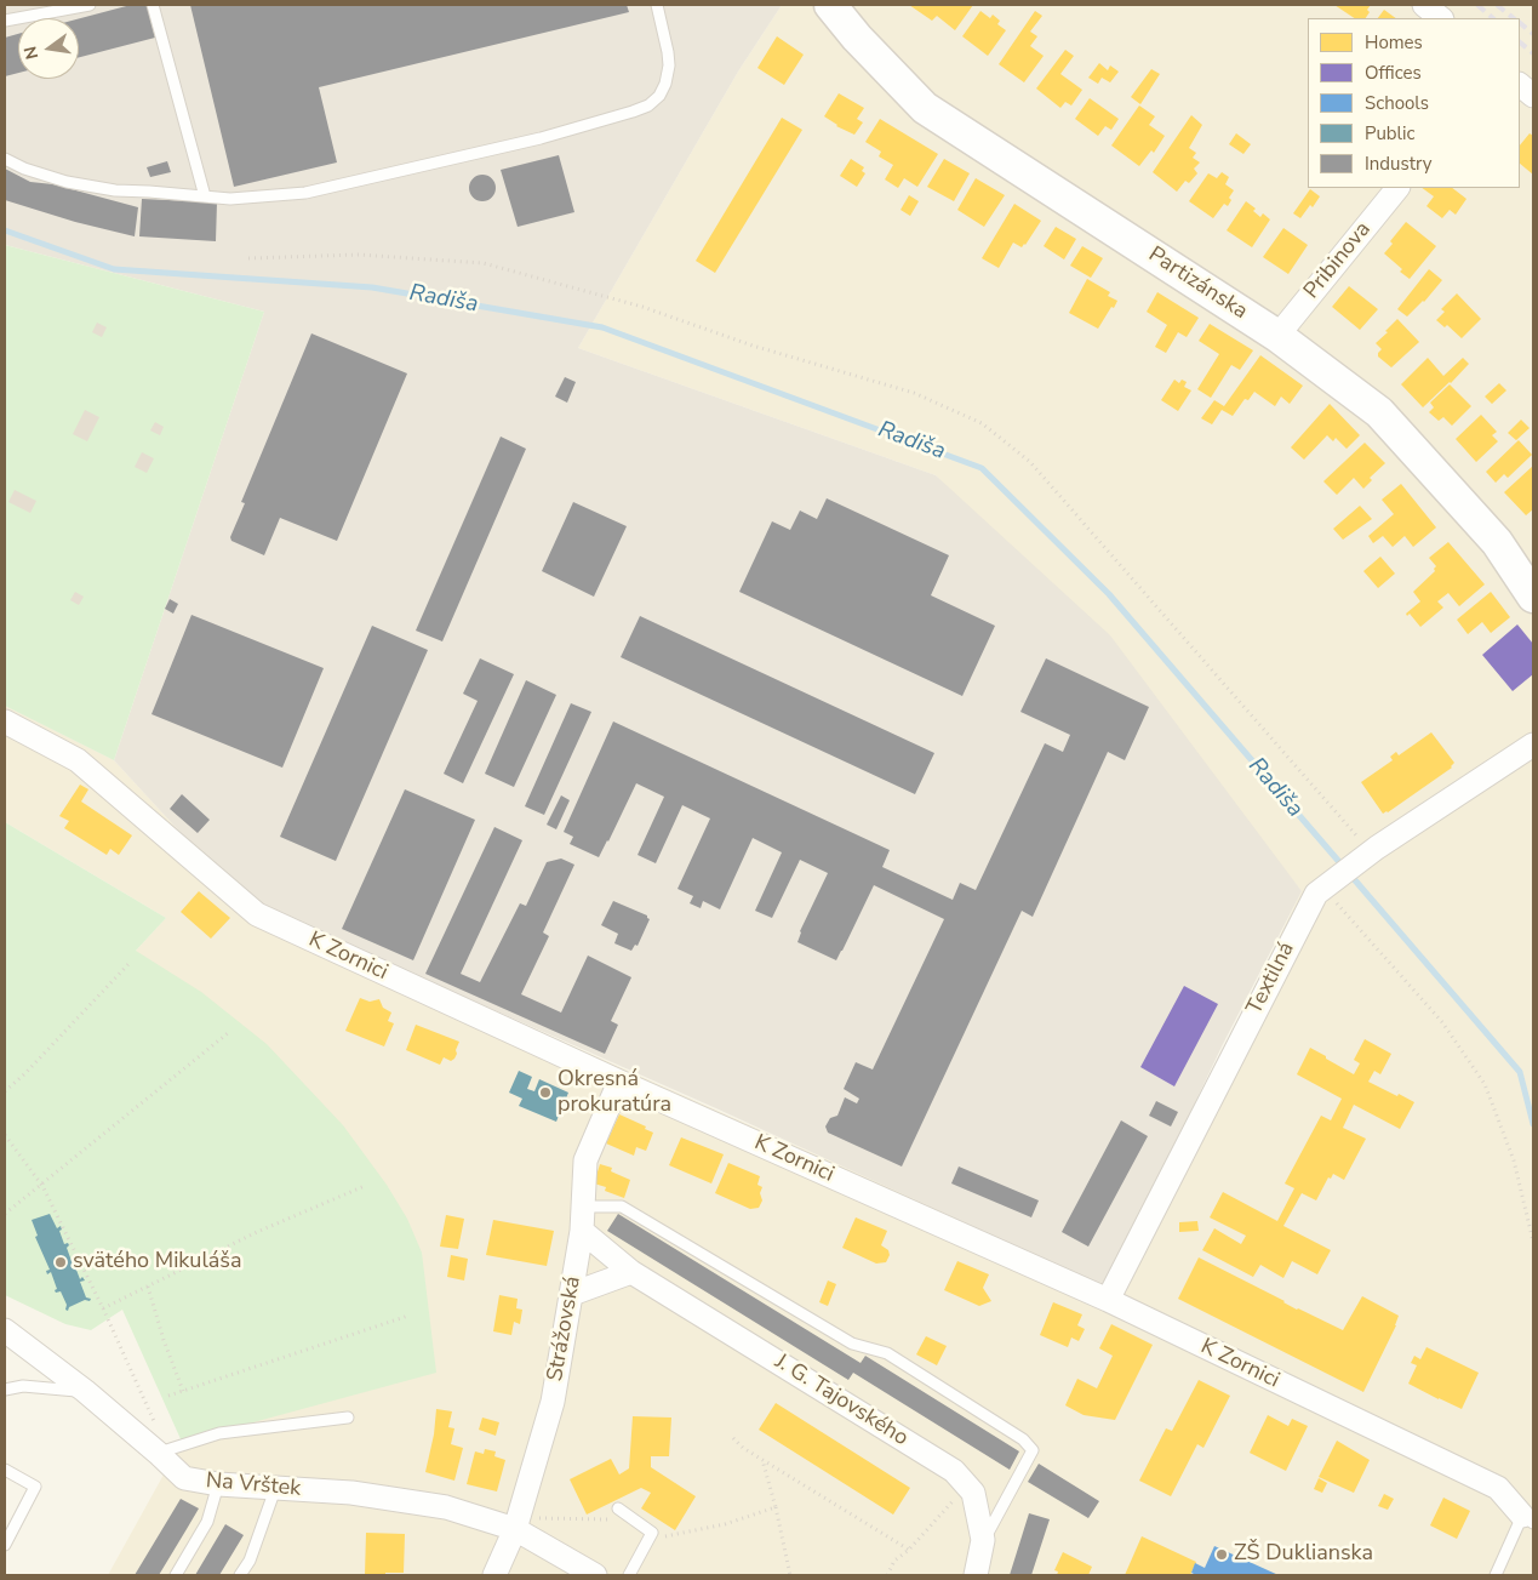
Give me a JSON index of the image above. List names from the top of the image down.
{
  "streets": {
    "street": [
      "Pribinova",
      "Partizánska",
      "K Zornici",
      "Textilná",
      "Strážovská",
      "J. G. Tajovského",
      "Na Vrštek"
    ]
  },
  "crossings": [
    ["Pribinova", "Partizánska"],
    ["K Zornici", "Textilná"],
    ["K Zornici", "Strážovská"],
    ["Strážovská", "J. G. Tajovského"],
    ["Strážovská", "Na Vrštek"]
  ],
  "water": ["Radiša"],
  "places": ["Okresná prokuratúra", "svätého Mikuláša", "ZŠ Duklianska"],
  "legend": [
    "Homes",
    "Offices",
    "Schools",
    "Public",
    "Industry"
  ],
  "north": "left"
}
